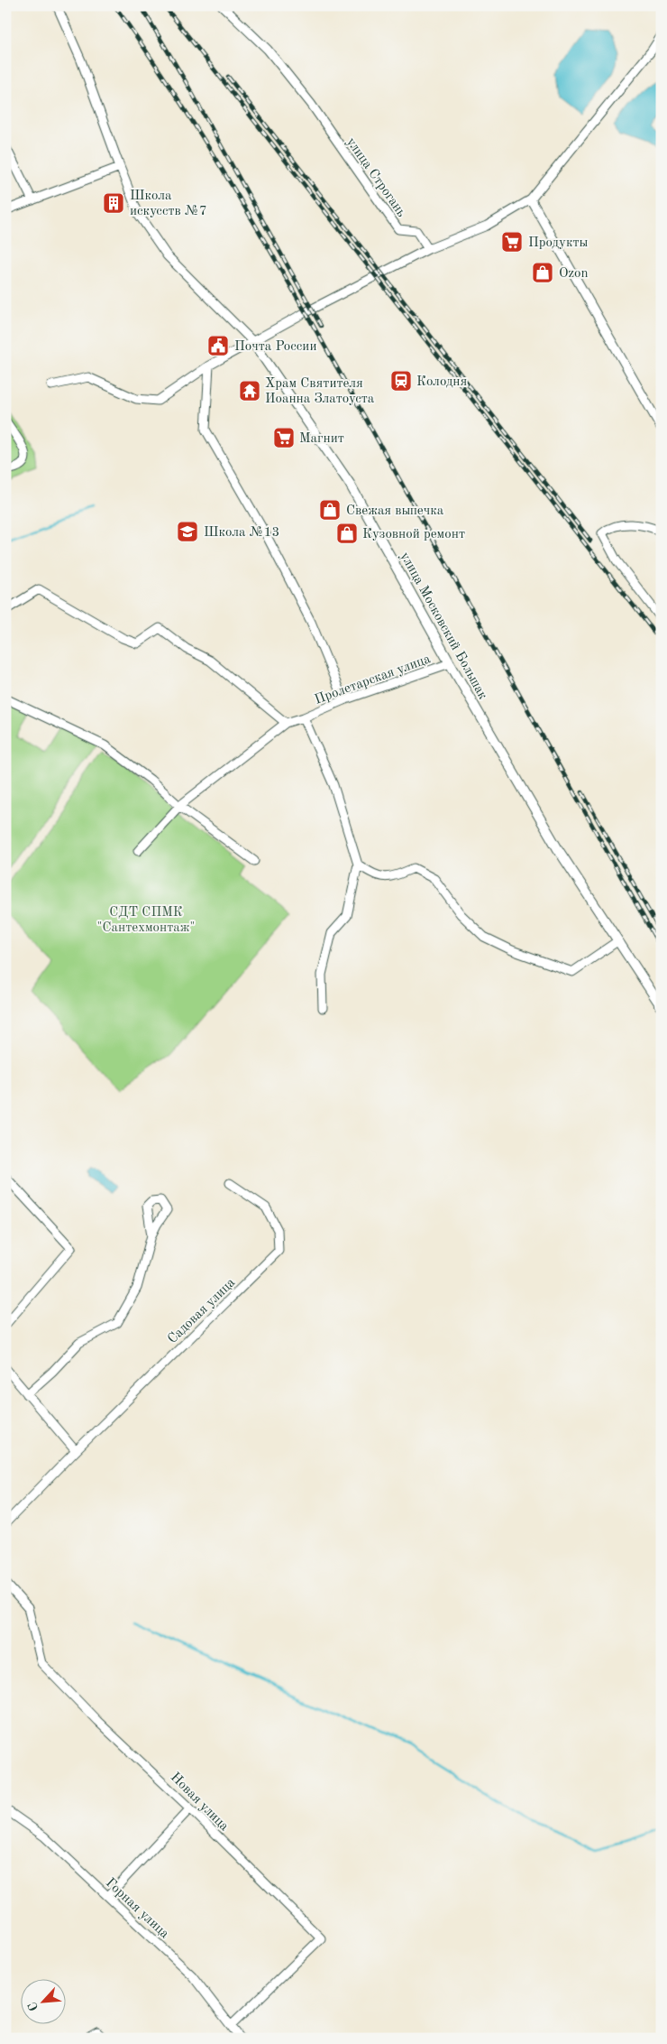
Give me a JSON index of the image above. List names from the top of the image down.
{
  "streets": {
    "street": [
      "улица Строгань",
      "улица Московский Большак",
      "Пролетарская улица",
      "Садовая улица",
      "Новая улица",
      "Горная улица"
    ]
  },
  "crossings": [
    ["улица Московский Большак", "Пролетарская улица"],
    ["Новая улица", "Горная улица"]
  ],
  "parks": ["СДТ СПМК \"Сантехмонтаж\""],
  "places": {
    "building": ["Школа искусств №7"],
    "supermarket": ["Продукты", "Магнит"],
    "shop": ["Ozon", "Свежая выпечка", "Кузовной ремонт"],
    "public building": ["Почта России"],
    "station": ["Колодня"],
    "temple": ["Храм Святителя Иоанна Златоуста"],
    "school or university": ["Школа №13"]
  },
  "north": "bottom left"
}
